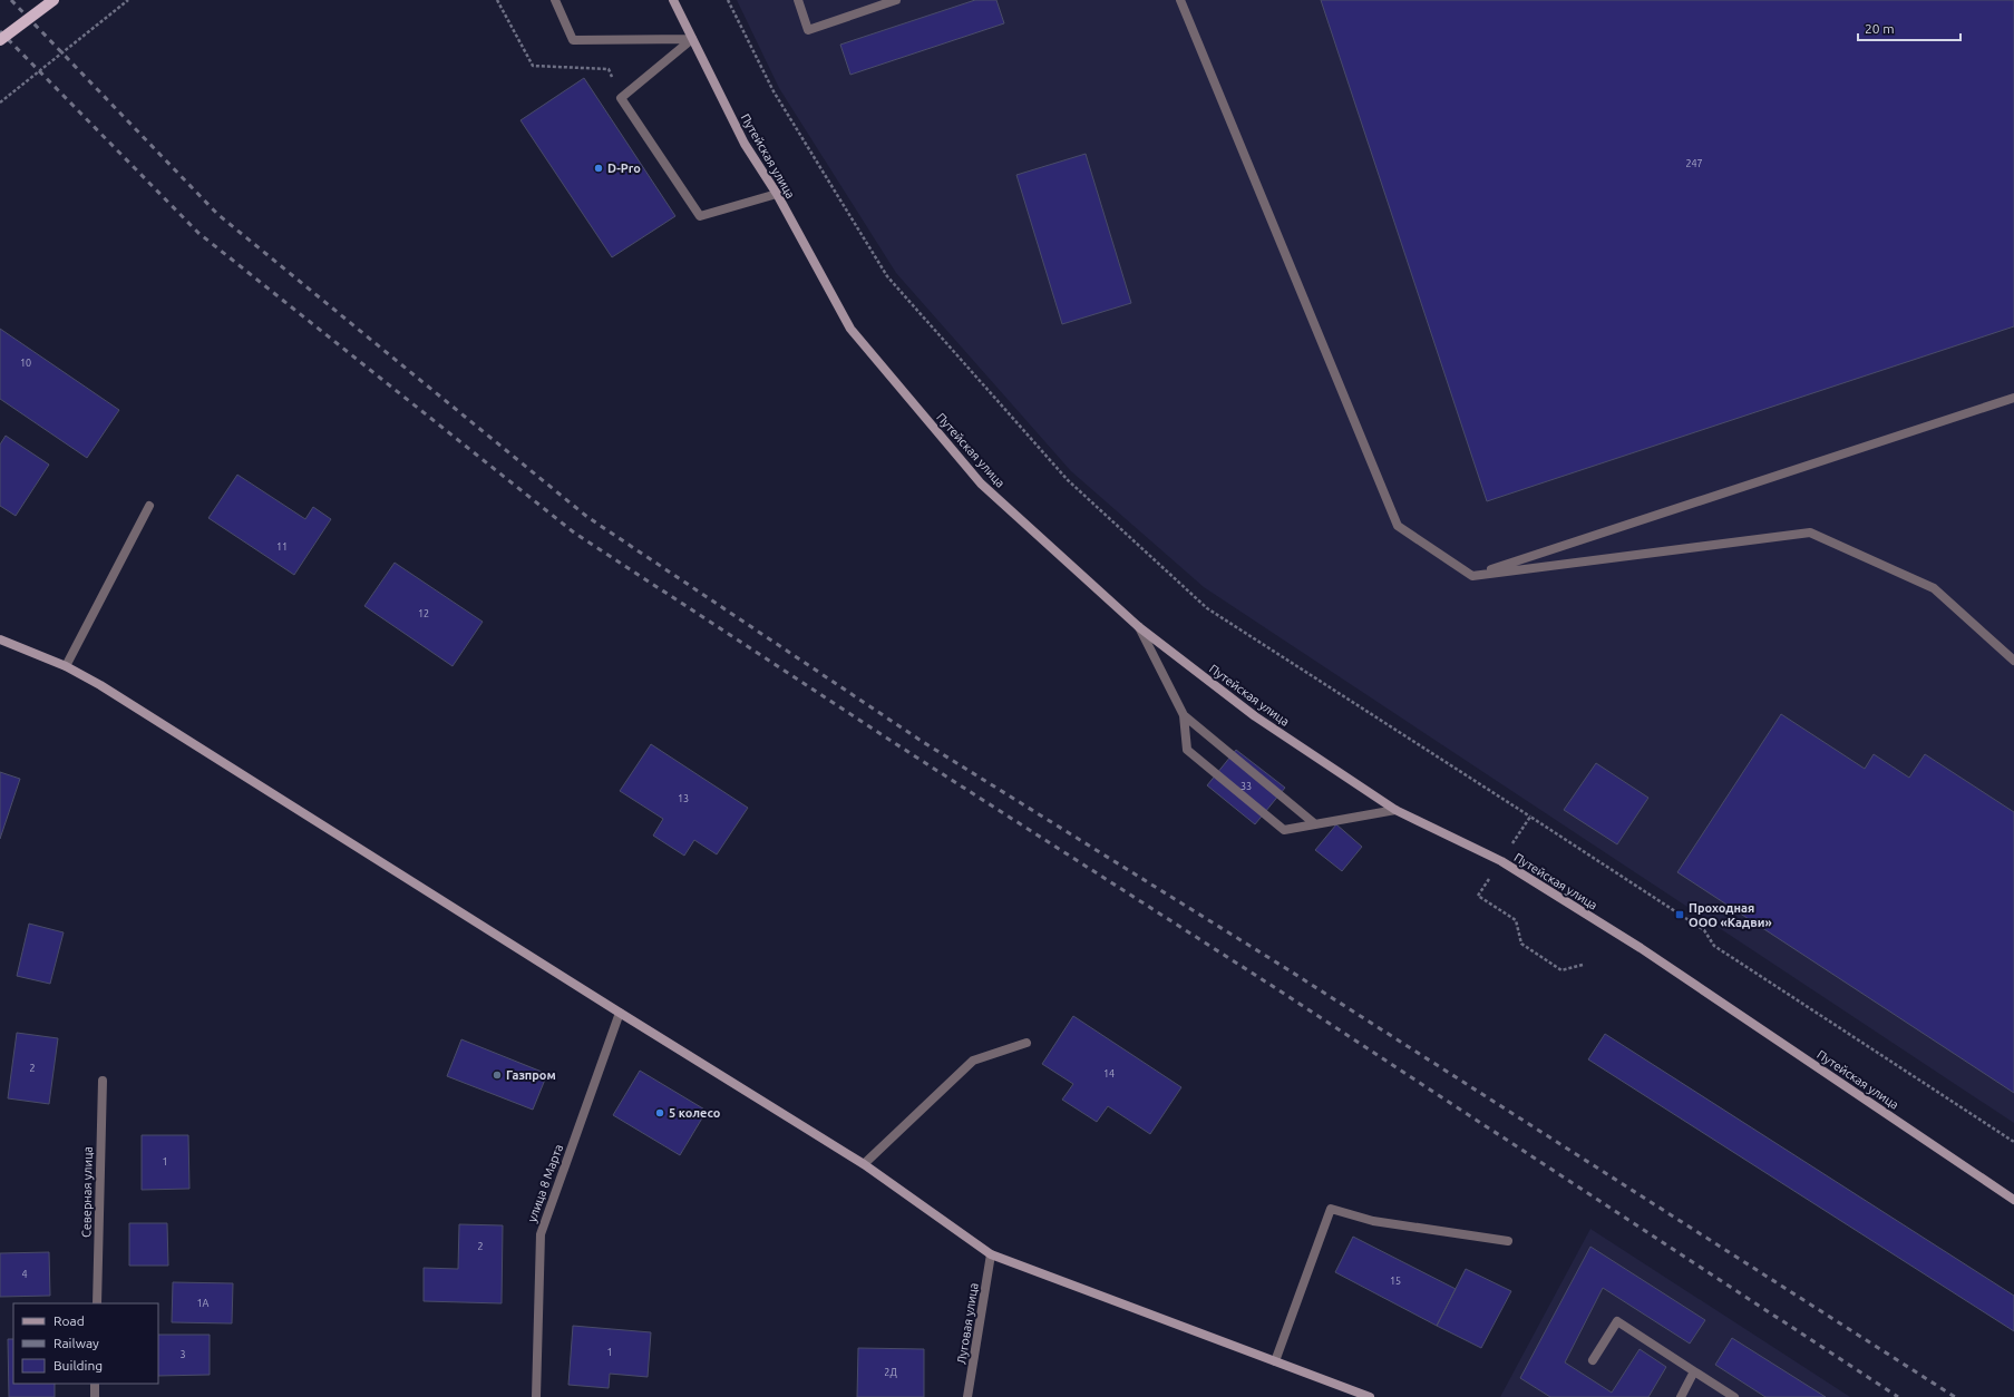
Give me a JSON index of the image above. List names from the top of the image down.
{
  "streets": {
    "main road": ["Путейская улица"],
    "street": ["улица 8 Марта", "Северная улица", "Луговая улица"]
  },
  "places": {
    "other": ["D-Pro", "Газпром", "5 колесо"],
    "transit": ["Проходная ООО «Кадви»"]
  },
  "house_numbers": [
    "247",
    "10",
    "11",
    "12",
    "33",
    "13",
    "2",
    "14",
    "1",
    "2",
    "4",
    "15",
    "1А",
    "1",
    "3",
    "2Д"
  ],
  "legend": ["Road", "Railway", "Building"],
  "scale_bar": "20 m"
}
